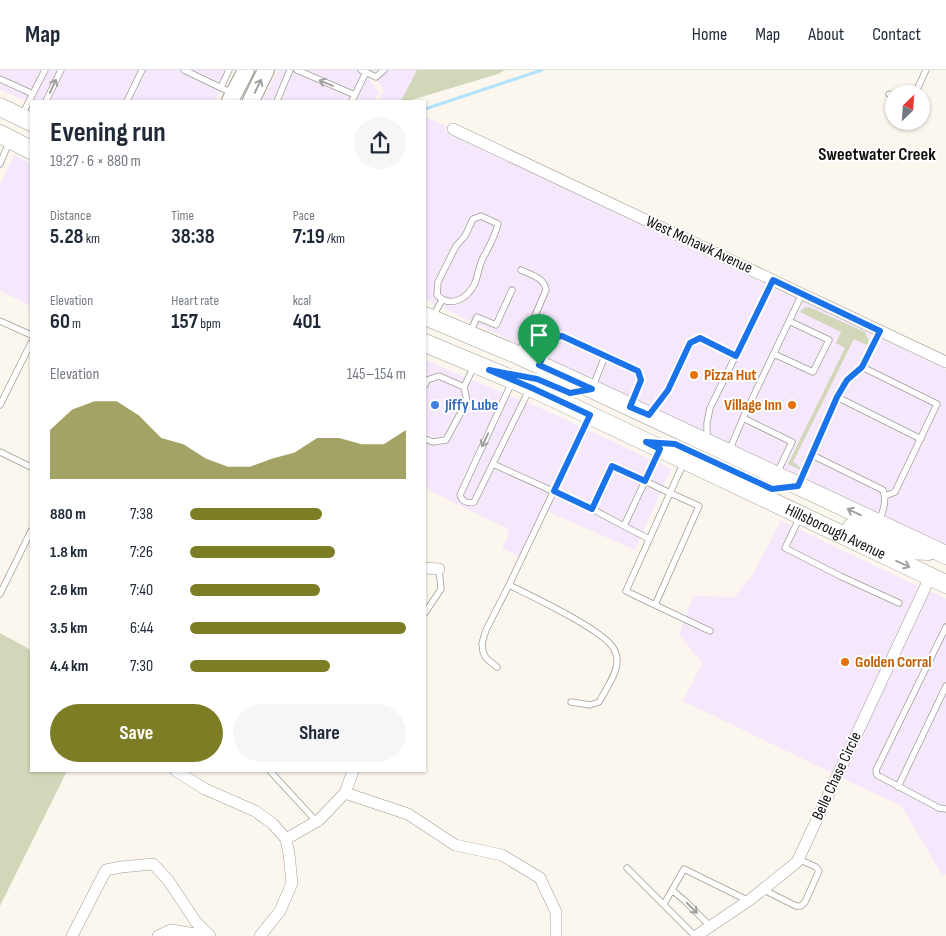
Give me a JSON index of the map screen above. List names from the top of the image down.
{
  "streets": {
    "main road": ["Hillsborough Avenue"],
    "street": ["West Mohawk Avenue", "Belle Chase Circle"]
  },
  "crossings": [
    ["Hillsborough Avenue", "Belle Chase Circle"]
  ],
  "districts": ["Sweetwater Creek"],
  "places": [
    "Pizza Hut",
    "Jiffy Lube",
    "Village Inn",
    "Golden Corral"
  ],
  "north": "top right",
  "page": {
    "header": "Map",
    "nav": [
      "Home",
      "Map",
      "About",
      "Contact"
    ],
    "heading": ["Evening run", "19:27 · 6 × 880 m"],
    "stats": [
      ["Distance", "5.28 km"],
      ["Time", "38:38"],
      ["Pace", "7:19 /km"],
      ["Elevation", "60 m"],
      ["Heart rate", "157 bpm"],
      ["kcal", "401"]
    ],
    "chart": ["Elevation", "145–154 m"],
    "list": [
      {
        "name": "880 m",
        "note": "7:38"
      },
      {
        "name": "1.8 km",
        "note": "7:26"
      },
      {
        "name": "2.6 km",
        "note": "7:40"
      },
      {
        "name": "3.5 km",
        "note": "6:44"
      },
      {
        "name": "4.4 km",
        "note": "7:30"
      }
    ],
    "buttons": ["Save", "Share"]
  }
}
